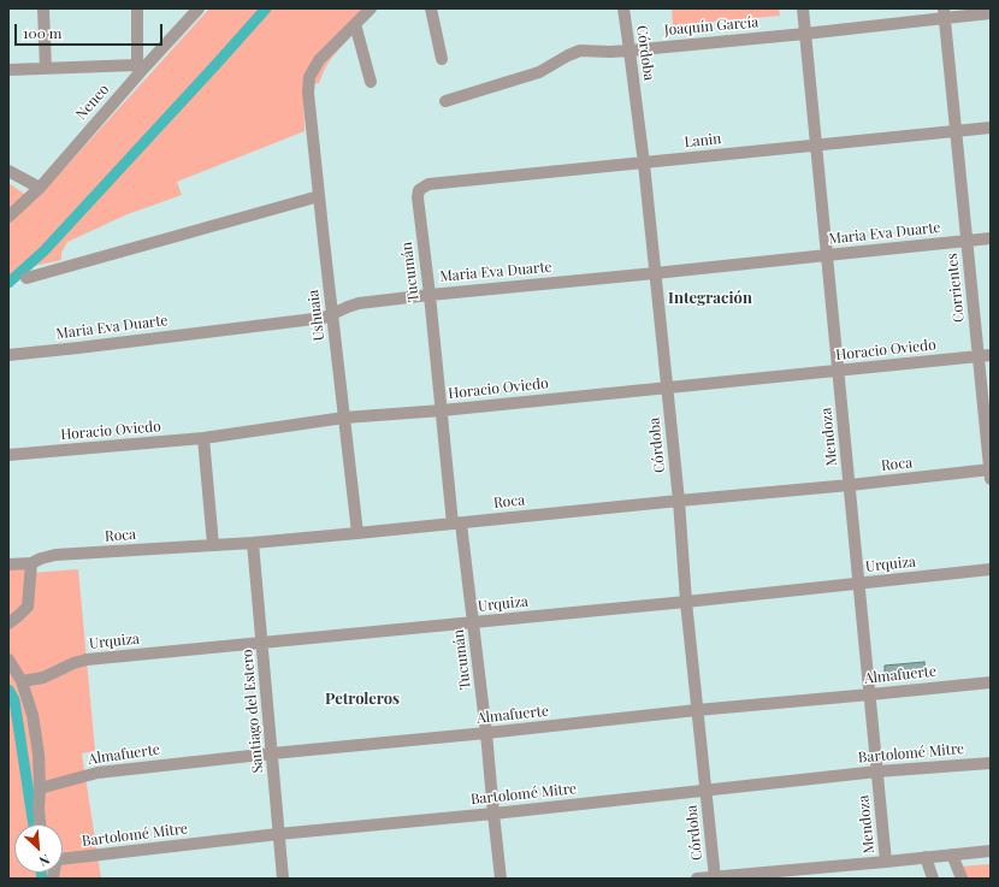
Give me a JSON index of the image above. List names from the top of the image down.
{
  "streets": {
    "street": [
      "Joaquín García",
      "Córdoba",
      "Neneo",
      "Lanin",
      "Maria Eva Duarte",
      "Tucumán",
      "Corrientes",
      "Ushuaia",
      "Horacio Oviedo",
      "Mendoza",
      "Roca",
      "Urquiza",
      "Almafuerte",
      "Santiago del Estero",
      "Bartolomé Mitre"
    ]
  },
  "crossings": [
    ["Joaquín García", "Córdoba"],
    ["Joaquín García", "Corrientes"],
    ["Joaquín García", "Mendoza"],
    ["Córdoba", "Lanin"],
    ["Córdoba", "Maria Eva Duarte"],
    ["Córdoba", "Horacio Oviedo"],
    ["Córdoba", "Roca"],
    ["Córdoba", "Urquiza"],
    ["Córdoba", "Almafuerte"],
    ["Córdoba", "Bartolomé Mitre"],
    ["Lanin", "Tucumán"],
    ["Lanin", "Corrientes"],
    ["Lanin", "Mendoza"],
    ["Maria Eva Duarte", "Tucumán"],
    ["Maria Eva Duarte", "Corrientes"],
    ["Maria Eva Duarte", "Ushuaia"],
    ["Maria Eva Duarte", "Mendoza"],
    ["Tucumán", "Horacio Oviedo"],
    ["Tucumán", "Roca"],
    ["Tucumán", "Urquiza"],
    ["Tucumán", "Almafuerte"],
    ["Tucumán", "Bartolomé Mitre"],
    ["Corrientes", "Horacio Oviedo"],
    ["Corrientes", "Roca"],
    ["Ushuaia", "Horacio Oviedo"],
    ["Ushuaia", "Roca"],
    ["Horacio Oviedo", "Mendoza"],
    ["Mendoza", "Roca"],
    ["Mendoza", "Urquiza"],
    ["Mendoza", "Almafuerte"],
    ["Mendoza", "Bartolomé Mitre"],
    ["Roca", "Santiago del Estero"],
    ["Urquiza", "Santiago del Estero"],
    ["Almafuerte", "Santiago del Estero"],
    ["Santiago del Estero", "Bartolomé Mitre"]
  ],
  "districts": ["Integración", "Petroleros"],
  "scale_bar": "100 m",
  "north": "bottom right"
}
